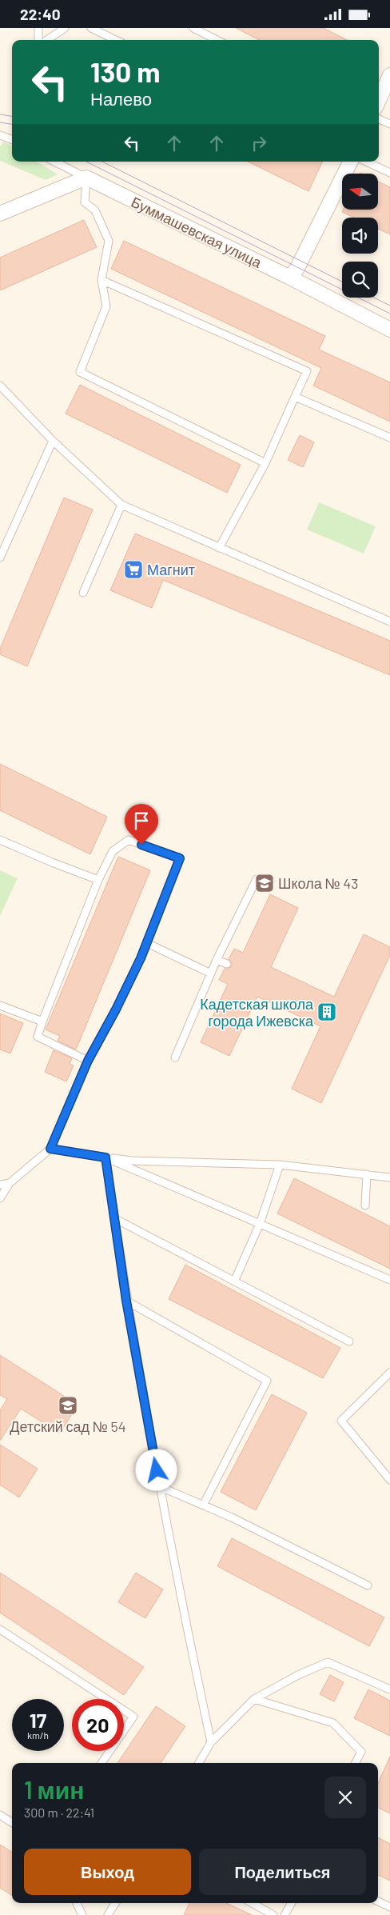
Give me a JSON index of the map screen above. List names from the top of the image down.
{
  "streets": {
    "street": ["Буммашевская улица"]
  },
  "places": {
    "supermarket": ["Магнит"],
    "school or university": ["Школа № 43", "Детский сад № 54"],
    "building": ["Кадетская школа города Ижевска"]
  },
  "north": "left",
  "page": {
    "status": "22:40",
    "turn": ["130 m", "Налево"],
    "speed": "17 km/h",
    "limit": "20",
    "heading": ["1 мин", "300 m · 22:41"],
    "buttons": ["Выход", "Поделиться"]
  }
}
